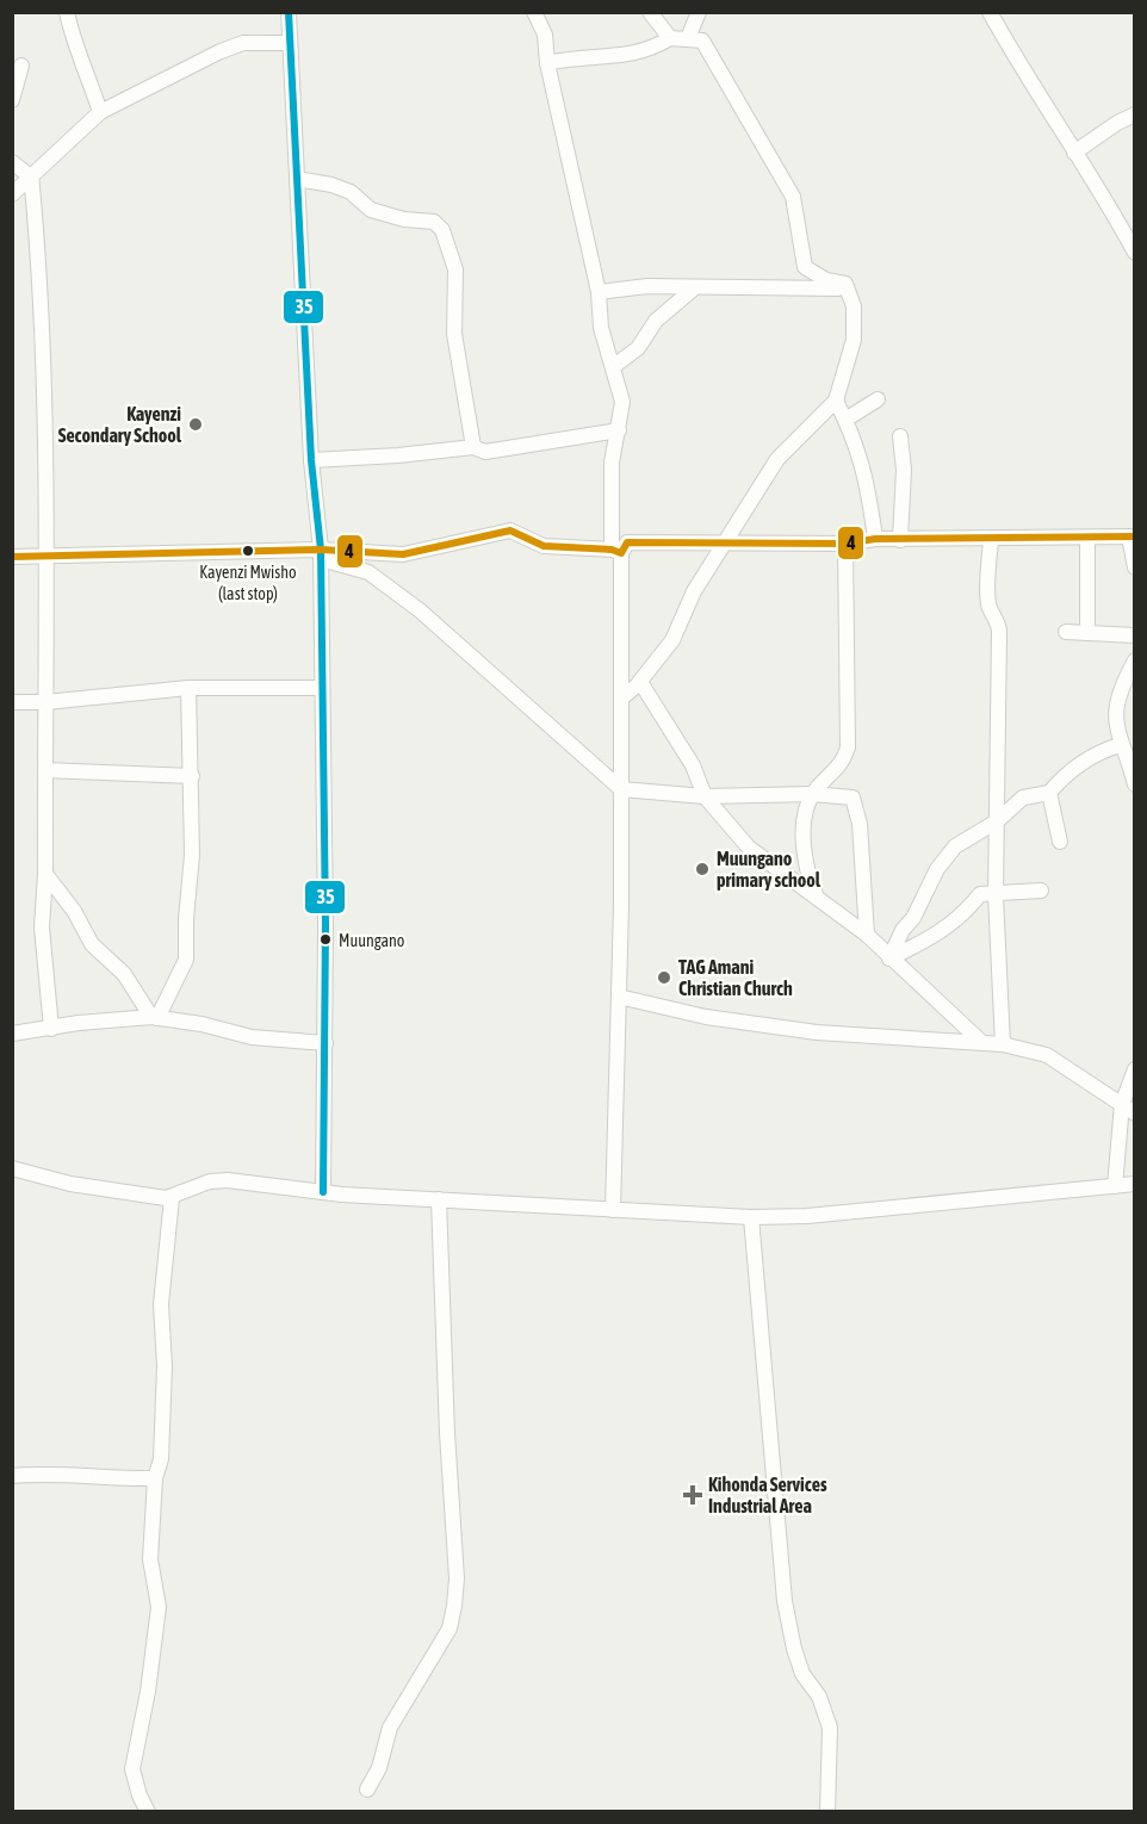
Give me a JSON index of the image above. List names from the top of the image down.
{
  "places": {
    "other": [
      "Kayenzi Secondary School",
      "Kayenzi Mwisho (last stop)",
      "Muungano primary school",
      "Muungano",
      "TAG Amani Christian Church"
    ],
    "health": ["Kihonda Services Industrial Area"]
  },
  "lines": ["transit line 35", "transit line 4"]
}
